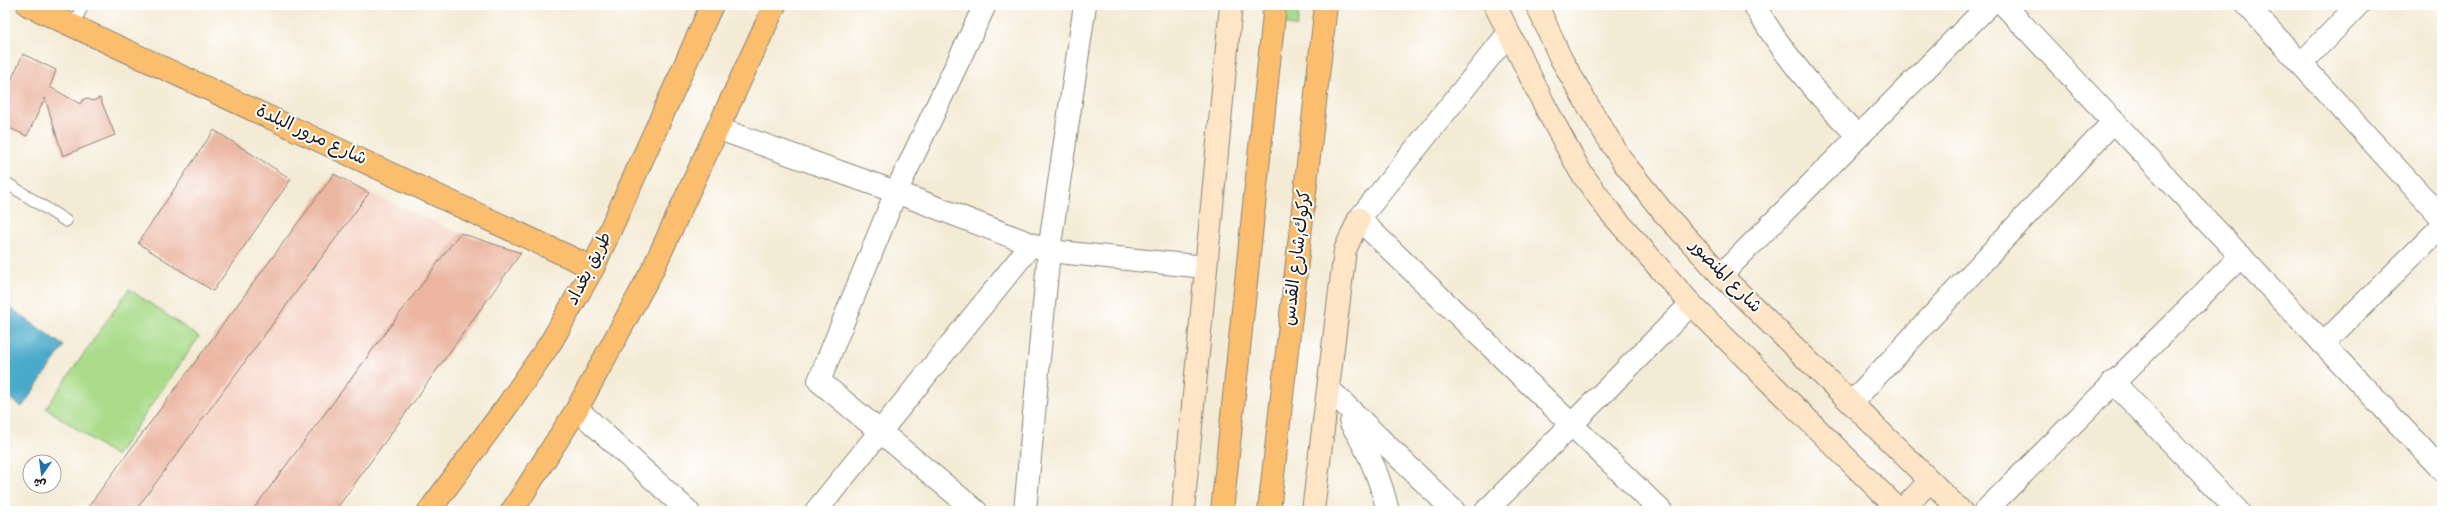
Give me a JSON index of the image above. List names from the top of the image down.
{
  "streets": {
    "main road": ["شارع مرور البلدة", "كركوك,شارع القدس", "طريق بغداد"],
    "street": ["شارع المنصور"]
  },
  "crossings": [
    ["شارع مرور البلدة", "طريق بغداد"]
  ],
  "north": "bottom"
}
